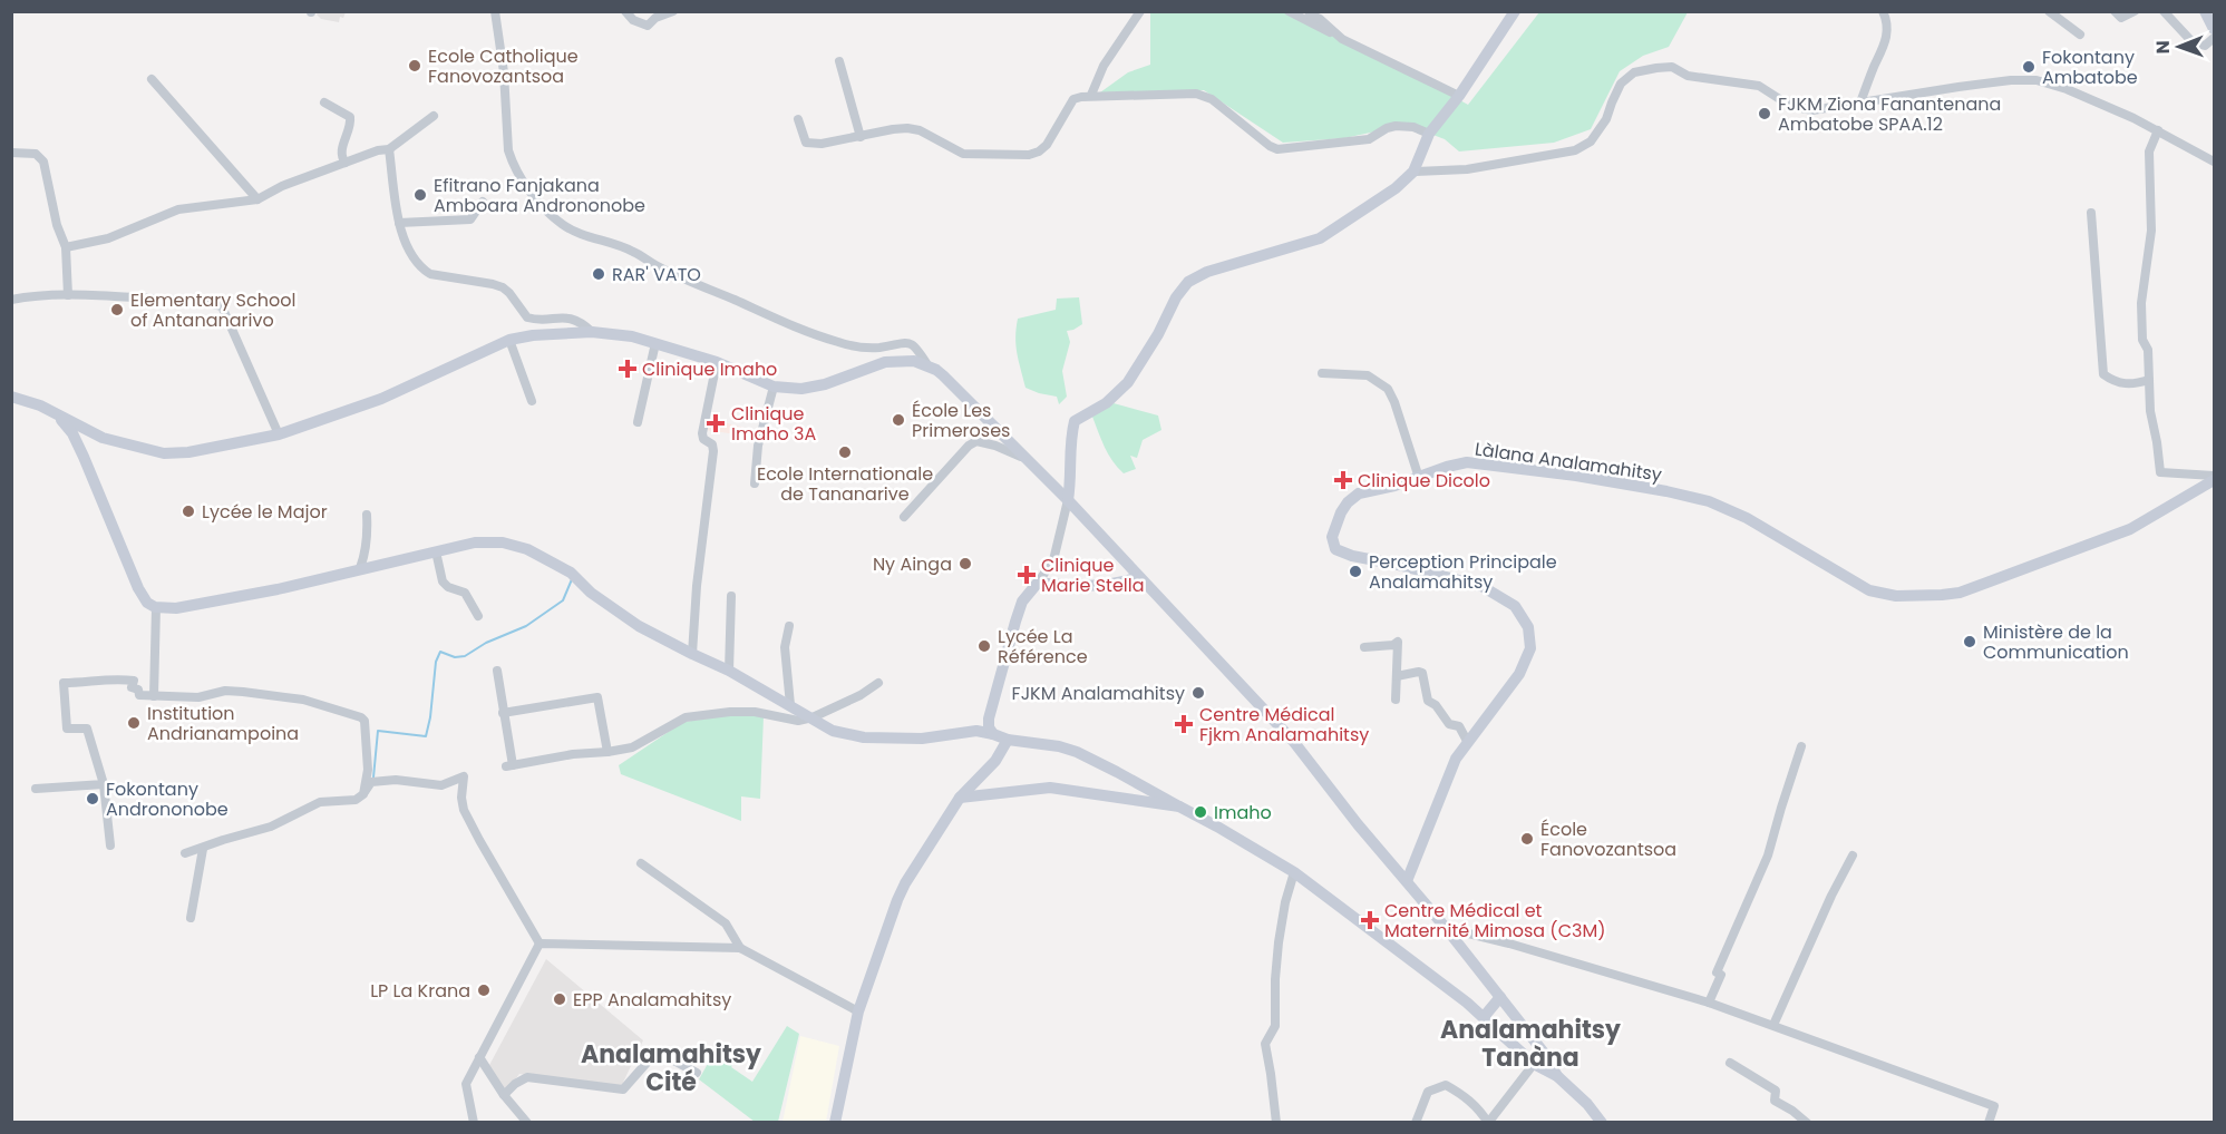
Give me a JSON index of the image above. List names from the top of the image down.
{
  "streets": {
    "main road": ["Làlana Analamahitsy"]
  },
  "districts": ["Analamahitsy Tanàna", "Analamahitsy Cité"],
  "places": {
    "other": [
      "Ecole Catholique Fanovozantsoa",
      "Fokontany Ambatobe",
      "FJKM Ziona Fanantenana Ambatobe SPAA.12",
      "Efitrano Fanjakana Amboara Andrononobe",
      "RAR' VATO",
      "Elementary School of Antananarivo",
      "École Les Primeroses",
      "Ecole Internationale de Tananarive",
      "Lycée le Major",
      "Ny Ainga",
      "Perception Principale Analamahitsy",
      "Ministère de la Communication",
      "Lycée La Référence",
      "FJKM Analamahitsy",
      "Institution Andrianampoina",
      "Fokontany Andrononobe",
      "Imaho",
      "École Fanovozantsoa",
      "LP La Krana",
      "EPP Analamahitsy"
    ],
    "health": [
      "Clinique Imaho",
      "Clinique Imaho 3A",
      "Clinique Dicolo",
      "Clinique Marie Stella",
      "Centre Médical Fjkm Analamahitsy",
      "Centre Médical et Maternité Mimosa (C3M)"
    ]
  },
  "north": "left"
}
